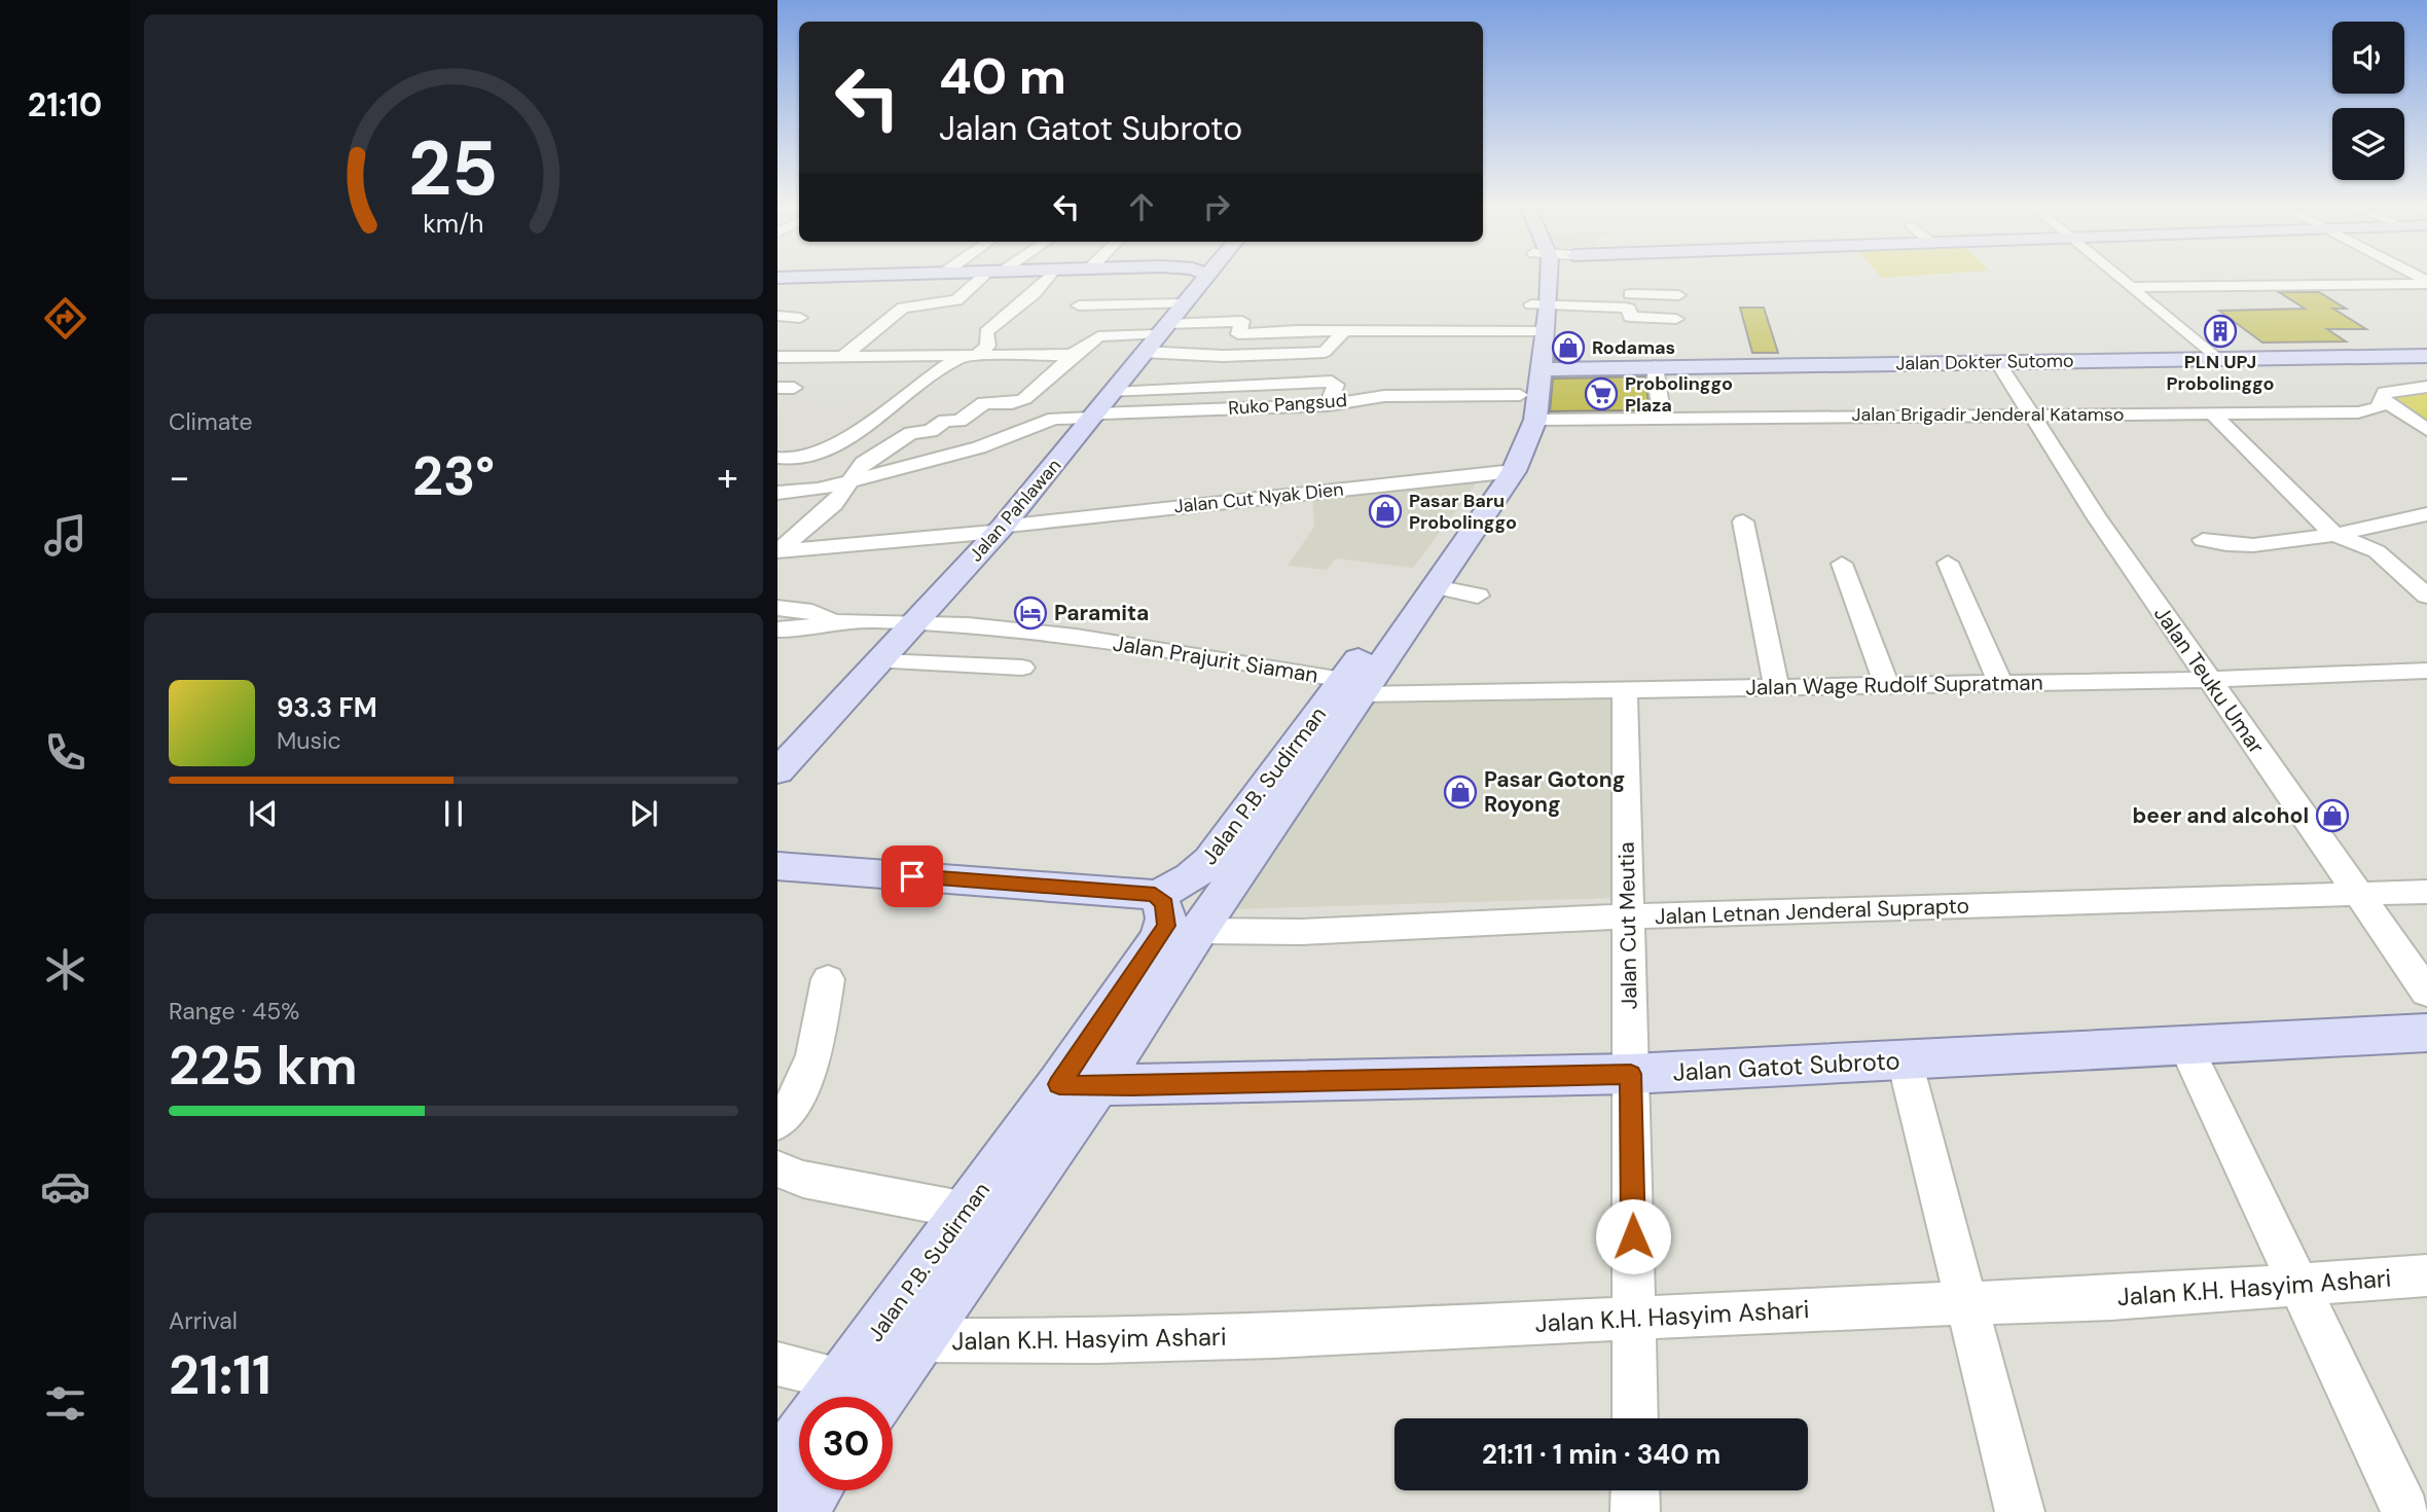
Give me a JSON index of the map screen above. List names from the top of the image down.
{
  "streets": {
    "main road": [
      "Jalan Dokter Sutomo",
      "Jalan Pahlawan",
      "Jalan P.B. Sudirman",
      "Jalan Gatot Subroto"
    ],
    "street": [
      "Ruko Pangsud",
      "Jalan Brigadir Jenderal Katamso",
      "Jalan Cut Nyak Dien",
      "Jalan Prajurit Siaman",
      "Jalan Teuku Umar",
      "Jalan Wage Rudolf Supratman",
      "Jalan Letnan Jenderal Suprapto",
      "Jalan Cut Meutia",
      "Jalan K.H. Hasyim Ashari"
    ]
  },
  "crossings": [
    ["Jalan Dokter Sutomo", "Jalan Teuku Umar"],
    ["Jalan Dokter Sutomo", "Jalan P.B. Sudirman"],
    ["Ruko Pangsud", "Jalan Pahlawan"],
    ["Ruko Pangsud", "Jalan P.B. Sudirman"],
    ["Jalan Brigadir Jenderal Katamso", "Jalan Teuku Umar"],
    ["Jalan Brigadir Jenderal Katamso", "Jalan P.B. Sudirman"],
    ["Jalan Cut Nyak Dien", "Jalan Pahlawan"],
    ["Jalan Cut Nyak Dien", "Jalan P.B. Sudirman"],
    ["Jalan Pahlawan", "Jalan Prajurit Siaman"],
    ["Jalan Prajurit Siaman", "Jalan Wage Rudolf Supratman"],
    ["Jalan Prajurit Siaman", "Jalan P.B. Sudirman"],
    ["Jalan Teuku Umar", "Jalan Wage Rudolf Supratman"],
    ["Jalan Teuku Umar", "Jalan Letnan Jenderal Suprapto"],
    ["Jalan Wage Rudolf Supratman", "Jalan P.B. Sudirman"],
    ["Jalan Wage Rudolf Supratman", "Jalan Cut Meutia"],
    ["Jalan P.B. Sudirman", "Jalan Letnan Jenderal Suprapto"],
    ["Jalan P.B. Sudirman", "Jalan Gatot Subroto"],
    ["Jalan P.B. Sudirman", "Jalan K.H. Hasyim Ashari"],
    ["Jalan Letnan Jenderal Suprapto", "Jalan Cut Meutia"],
    ["Jalan Cut Meutia", "Jalan Gatot Subroto"],
    ["Jalan Cut Meutia", "Jalan K.H. Hasyim Ashari"]
  ],
  "places": {
    "building": ["PLN UPJ Probolinggo"],
    "shop": [
      "Rodamas",
      "Pasar Baru Probolinggo",
      "Pasar Gotong Royong",
      "beer and alcohol"
    ],
    "supermarket": ["Probolinggo Plaza"],
    "hotel": ["Paramita"]
  },
  "page": {
    "tabs": "21:10",
    "turn": ["40 m", "Jalan Gatot Subroto"],
    "tile": [
      "Climate",
      ["Range · 45%", "225 km"],
      ["Arrival", "21:11"]
    ],
    "heat": ["−", "23°", "+"],
    "song": ["93.3 FM", "Music"],
    "limit": "30",
    "trip": "21:11 · 1 min · 340 m",
    "gauge": ["25", "km/h"]
  }
}
